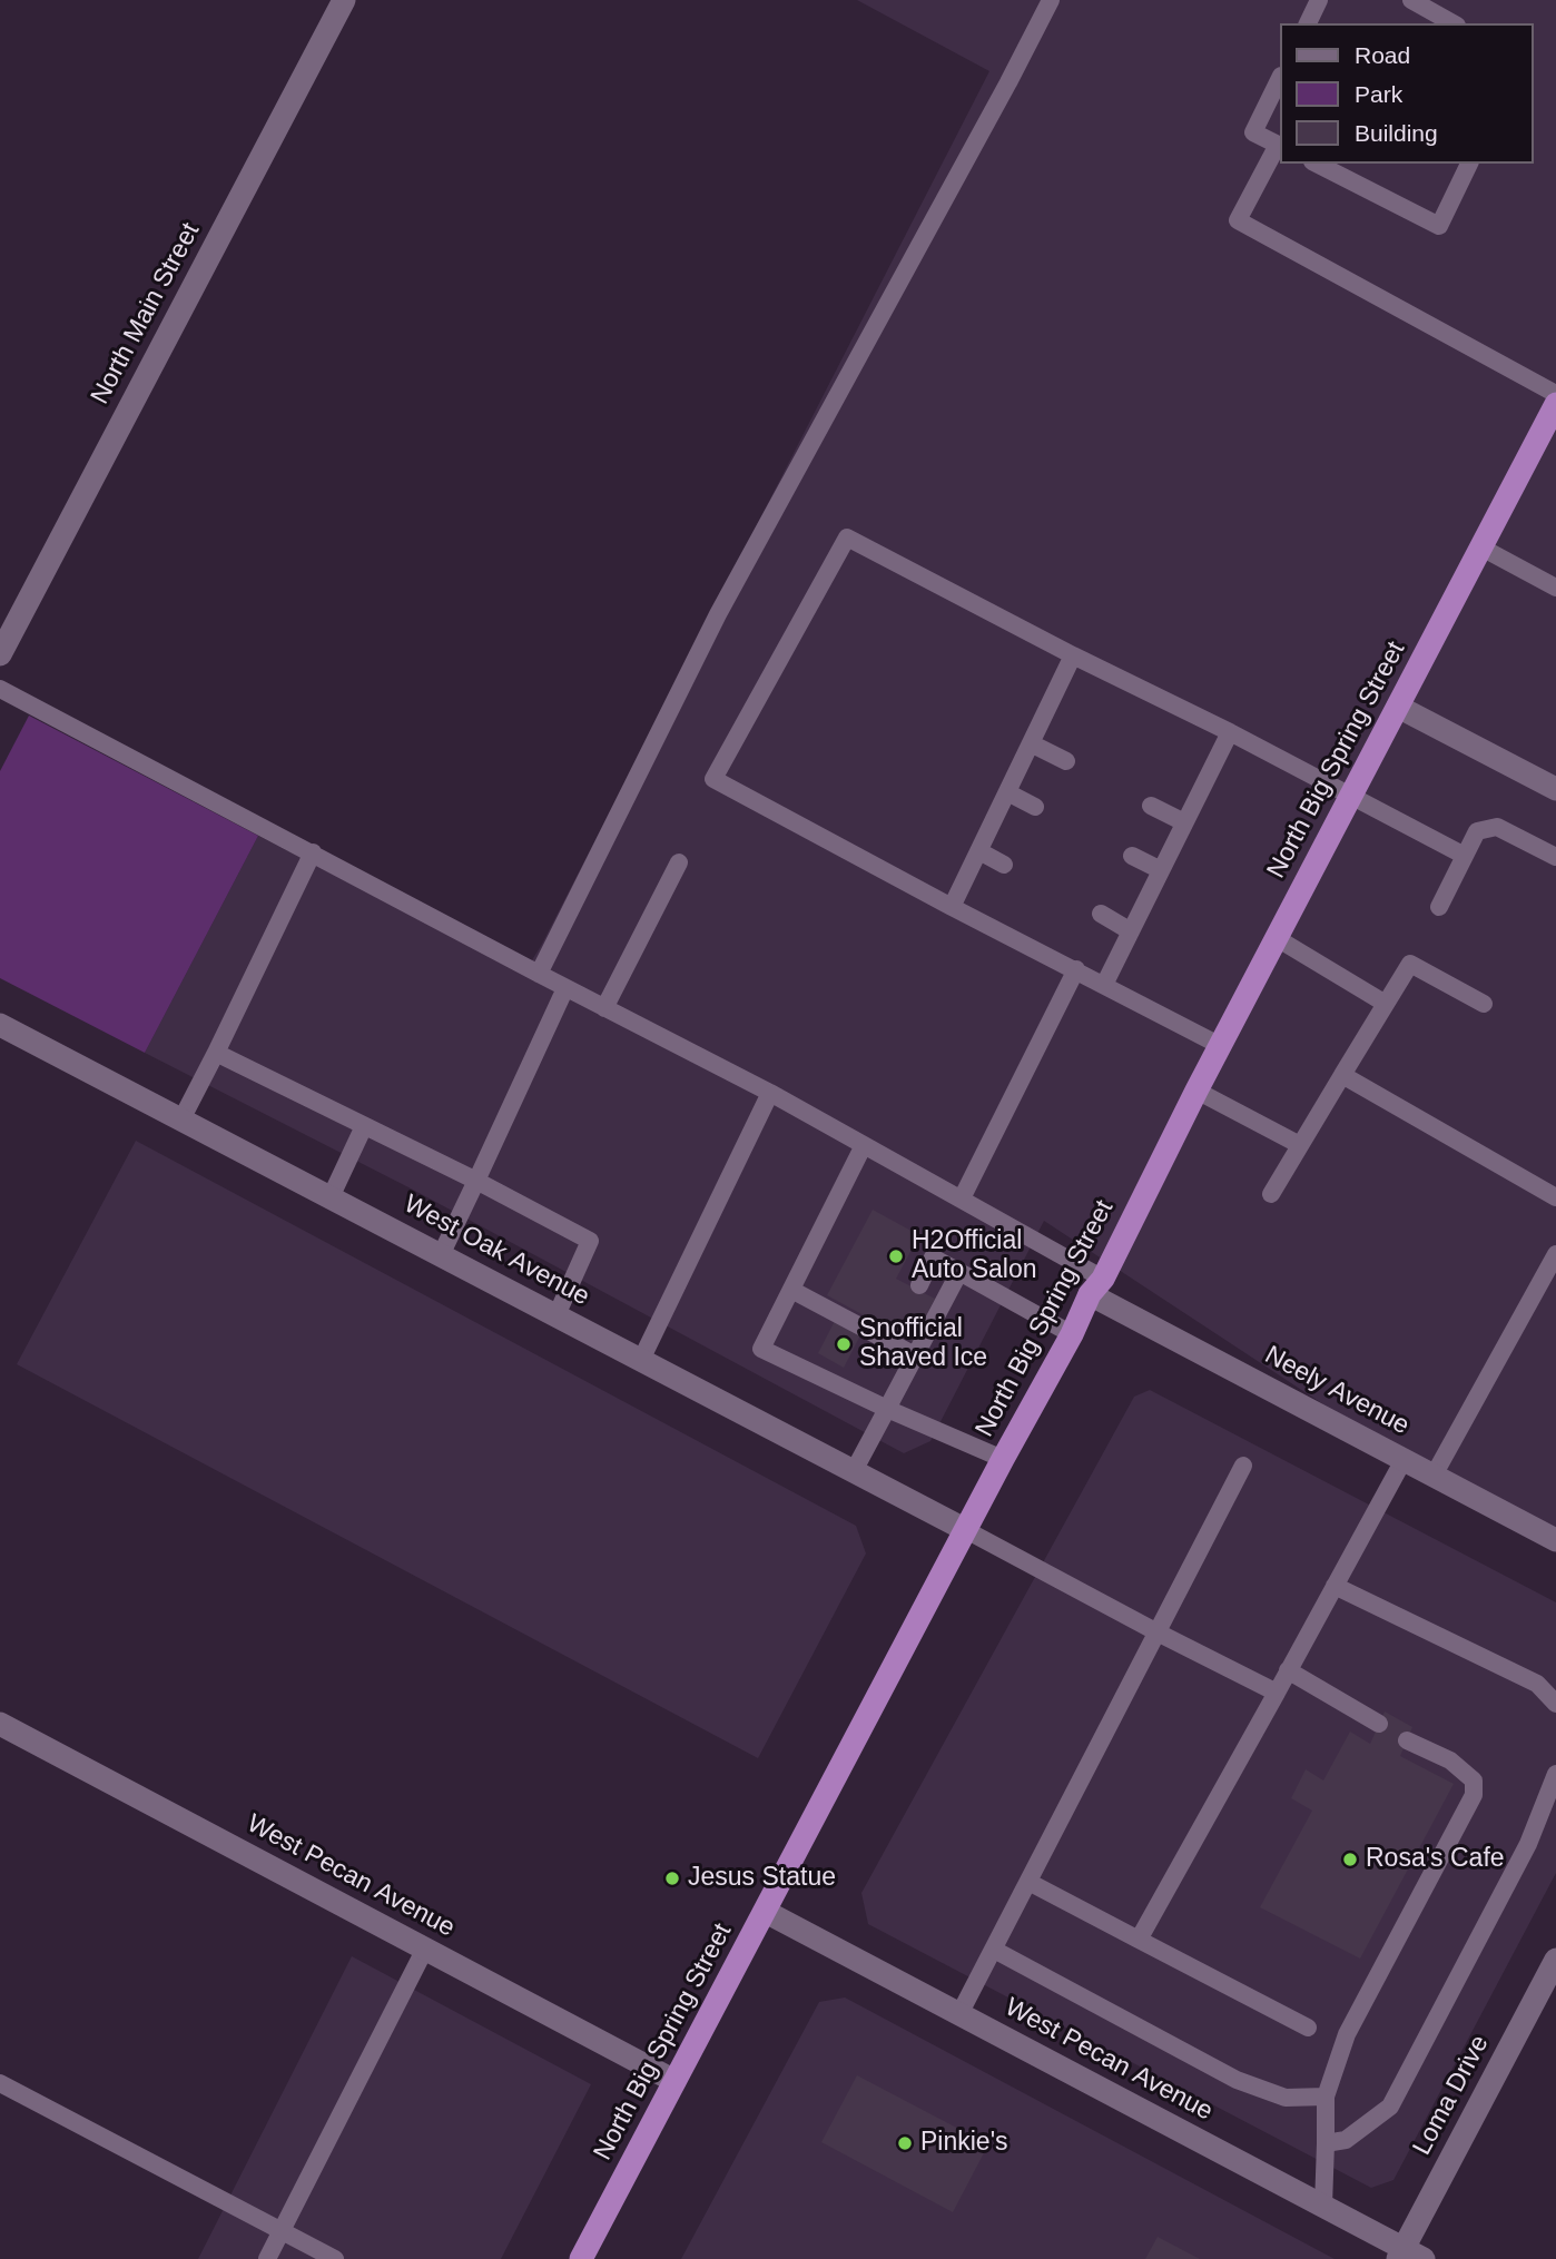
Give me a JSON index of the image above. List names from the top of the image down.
{
  "streets": {
    "highway": ["North Big Spring Street"],
    "street": [
      "North Main Street",
      "West Oak Avenue",
      "Neely Avenue",
      "West Pecan Avenue",
      "Loma Drive"
    ]
  },
  "crossings": [
    ["North Big Spring Street", "West Oak Avenue"],
    ["North Big Spring Street", "Neely Avenue"],
    ["North Big Spring Street", "West Pecan Avenue"],
    ["West Pecan Avenue", "Loma Drive"]
  ],
  "places": [
    "H2Official Auto Salon",
    "Snofficial Shaved Ice",
    "Rosa's Cafe",
    "Jesus Statue",
    "Pinkie's"
  ],
  "legend": ["Road", "Park", "Building"]
}
